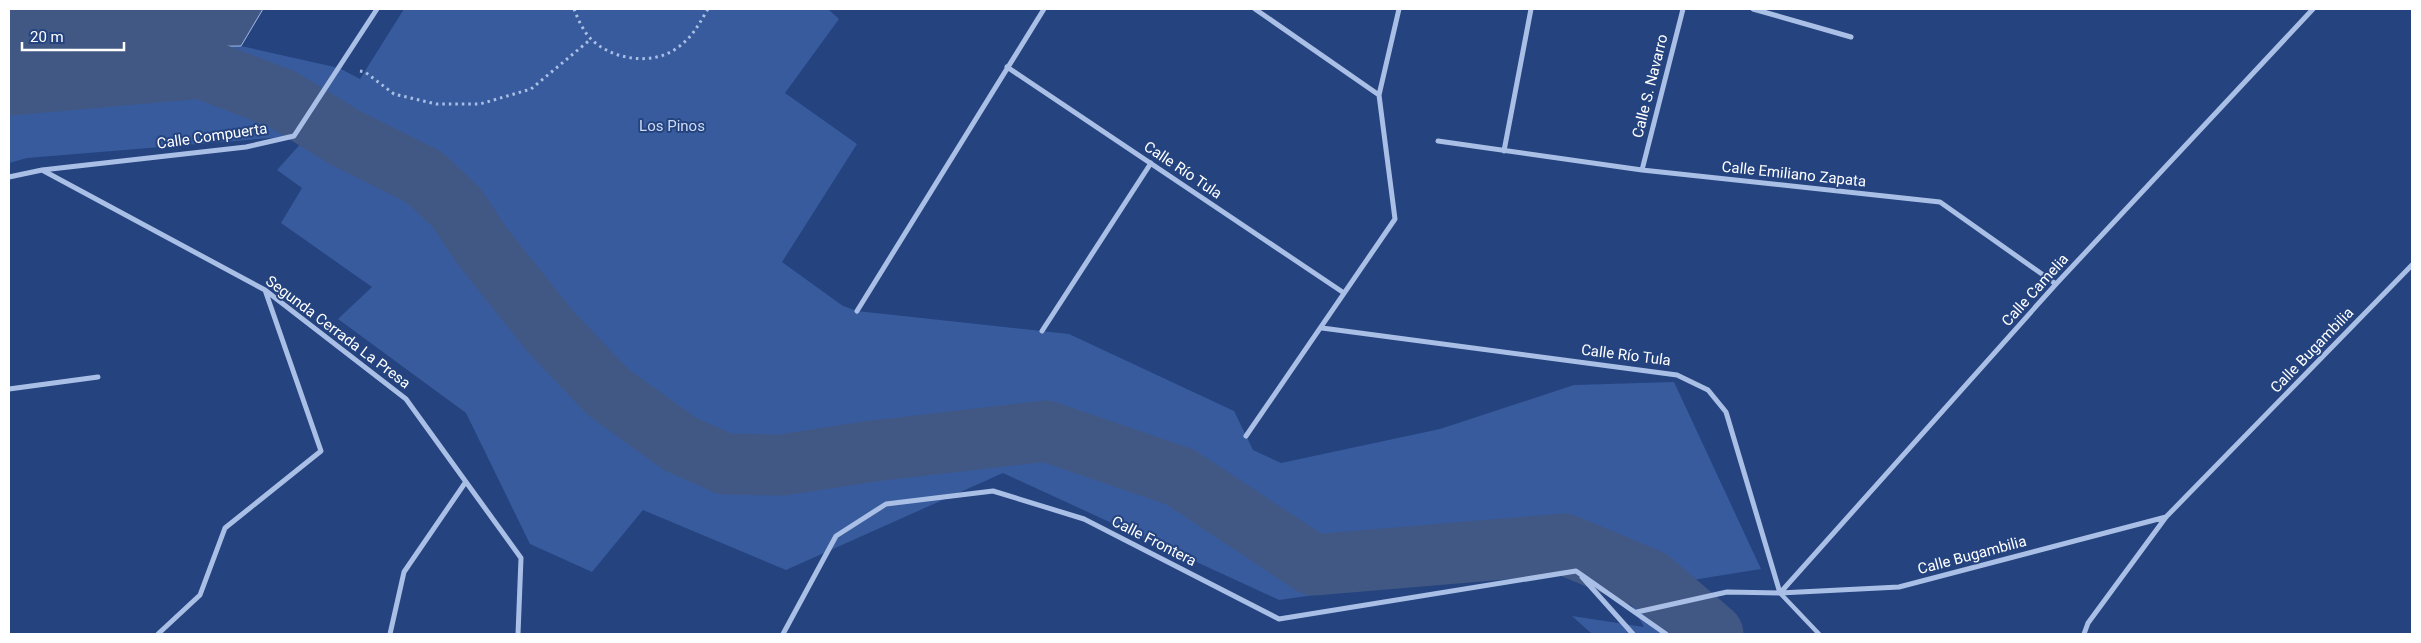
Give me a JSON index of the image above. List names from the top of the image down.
{
  "streets": {
    "street": [
      "Calle S. Navarro",
      "Calle Compuerta",
      "Calle Río Tula",
      "Calle Emiliano Zapata",
      "Calle Camelia",
      "Segunda Cerrada La Presa",
      "Calle Bugambilia",
      "Calle Frontera"
    ]
  },
  "crossings": [
    ["Calle S. Navarro", "Calle Emiliano Zapata"],
    ["Calle Compuerta", "Segunda Cerrada La Presa"],
    ["Calle Río Tula", "Calle Camelia"],
    ["Calle Río Tula", "Calle Bugambilia"],
    ["Calle Emiliano Zapata", "Calle Camelia"],
    ["Calle Camelia", "Calle Bugambilia"]
  ],
  "parks": ["Los Pinos"],
  "scale_bar": "20 m"
}
